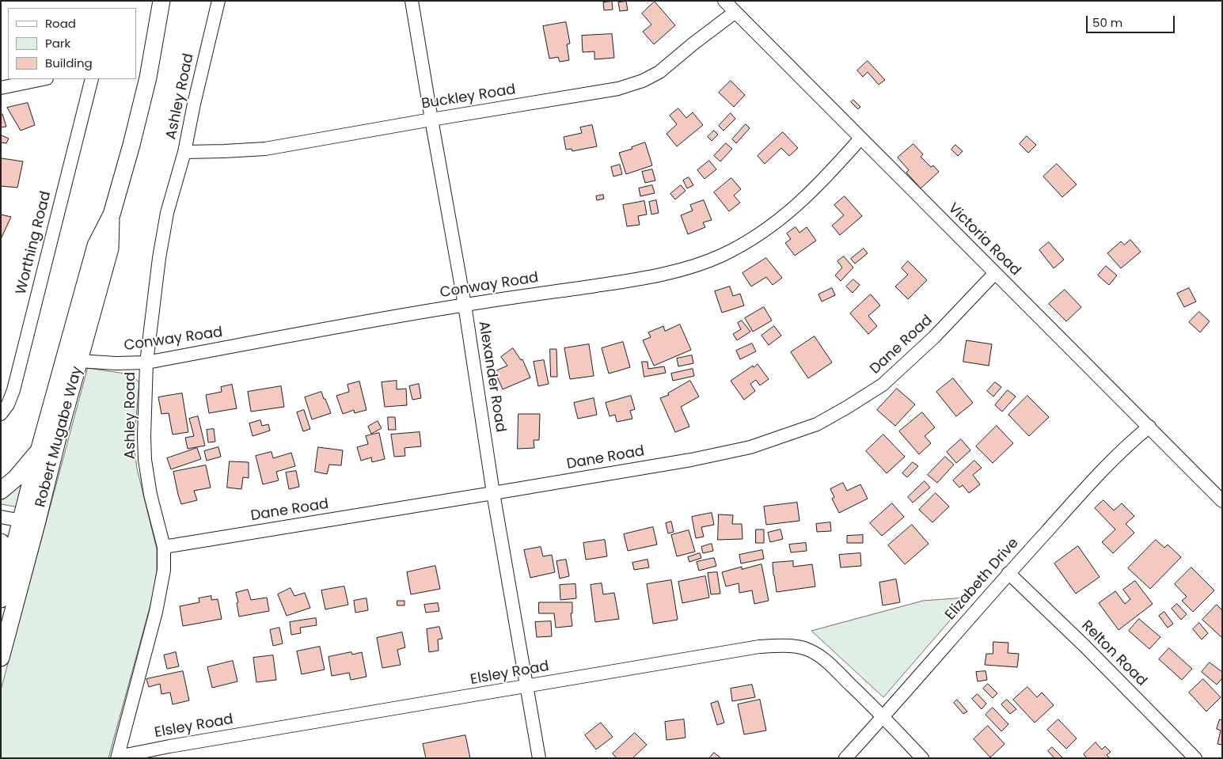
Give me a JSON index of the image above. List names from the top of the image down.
{
  "streets": {
    "main road": ["Robert Mugabe Way"],
    "street": [
      "Ashley Road",
      "Buckley Road",
      "Victoria Road",
      "Worthing Road",
      "Conway Road",
      "Dane Road",
      "Alexander Road",
      "Elizabeth Drive",
      "Relton Road",
      "Elsley Road"
    ]
  },
  "crossings": [
    ["Ashley Road", "Buckley Road"],
    ["Ashley Road", "Conway Road"],
    ["Ashley Road", "Dane Road"],
    ["Ashley Road", "Elsley Road"],
    ["Buckley Road", "Victoria Road"],
    ["Buckley Road", "Alexander Road"],
    ["Victoria Road", "Conway Road"],
    ["Victoria Road", "Dane Road"],
    ["Victoria Road", "Elizabeth Drive"],
    ["Conway Road", "Alexander Road"],
    ["Conway Road", "Robert Mugabe Way"],
    ["Dane Road", "Alexander Road"],
    ["Alexander Road", "Elsley Road"],
    ["Elizabeth Drive", "Relton Road"],
    ["Elizabeth Drive", "Elsley Road"]
  ],
  "legend": ["Road", "Park", "Building"],
  "scale_bar": "50 m"
}
